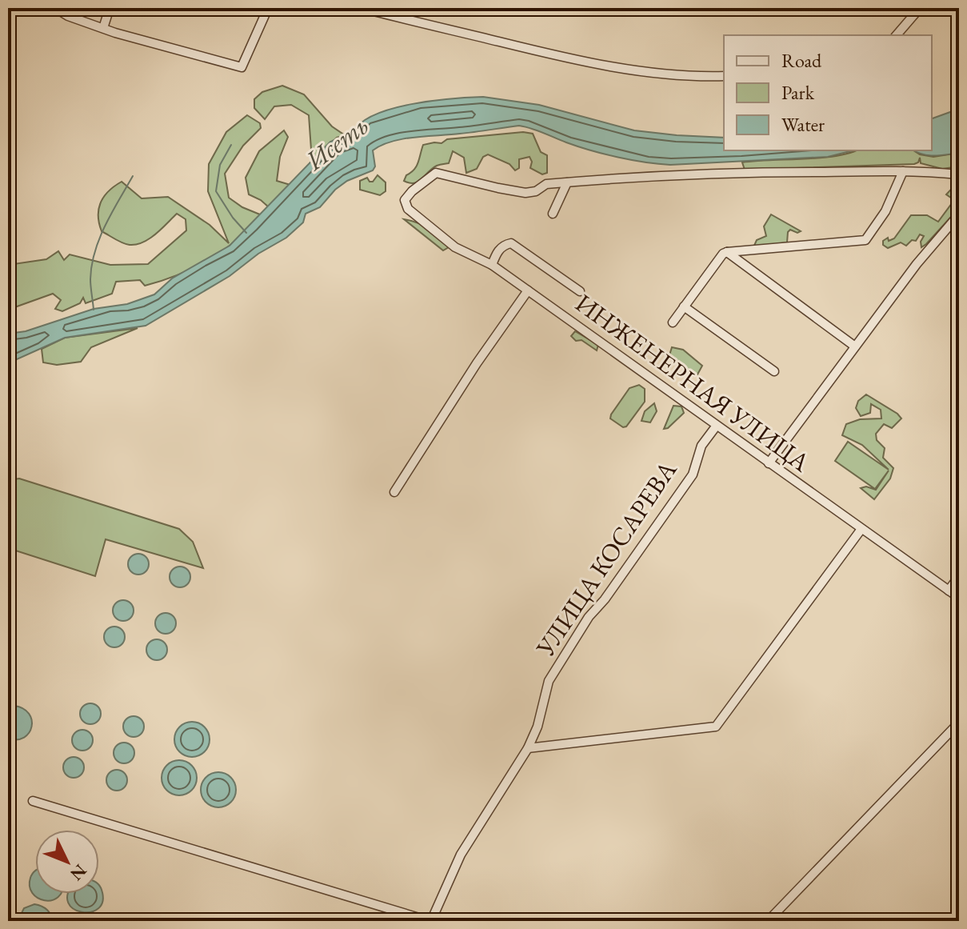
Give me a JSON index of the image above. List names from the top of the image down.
{
  "streets": {
    "street": ["ИНЖЕНЕРНАЯ УЛИЦА", "УЛИЦА КОСАРЕВА"]
  },
  "crossings": [
    ["ИНЖЕНЕРНАЯ УЛИЦА", "УЛИЦА КОСАРЕВА"]
  ],
  "water": ["Исеть"],
  "legend": ["Road", "Park", "Water"],
  "north": "bottom right"
}
